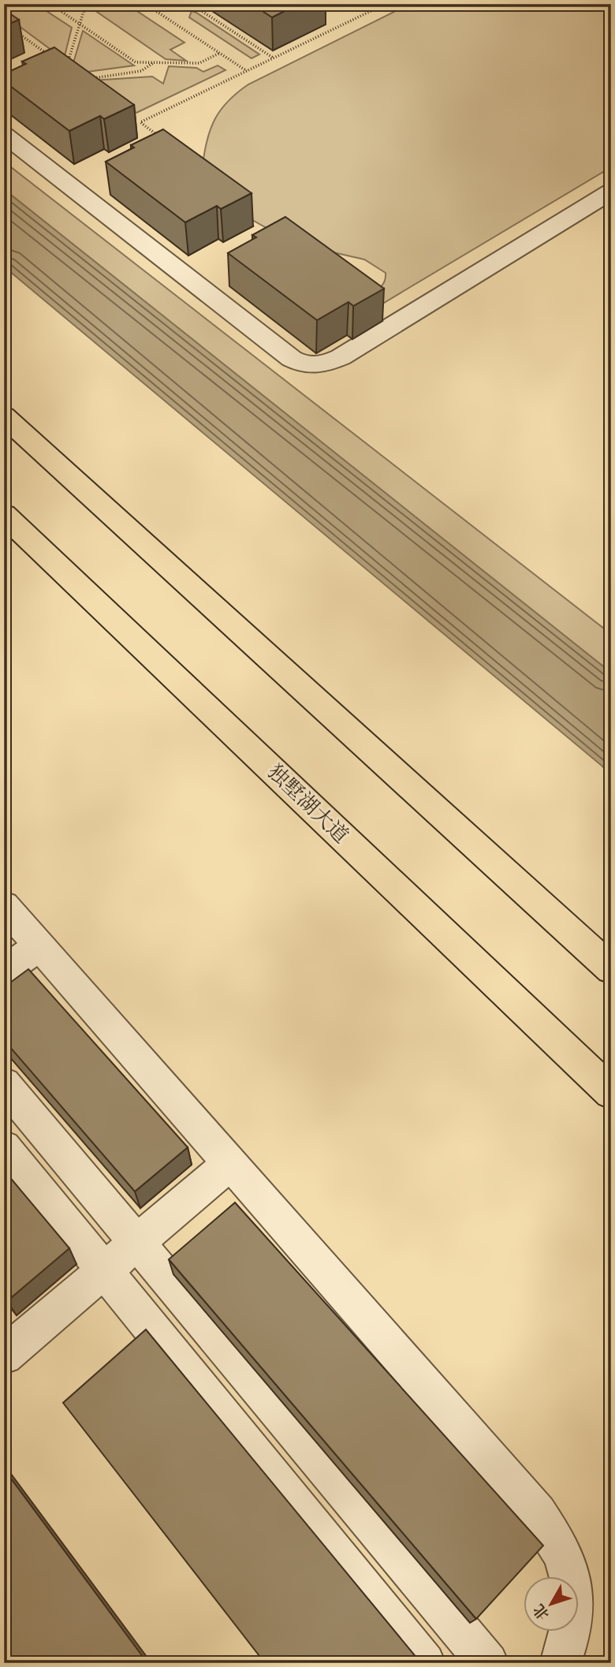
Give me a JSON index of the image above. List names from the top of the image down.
{
  "streets": {
    "main road": ["独墅湖大道"]
  },
  "north": "bottom left"
}
